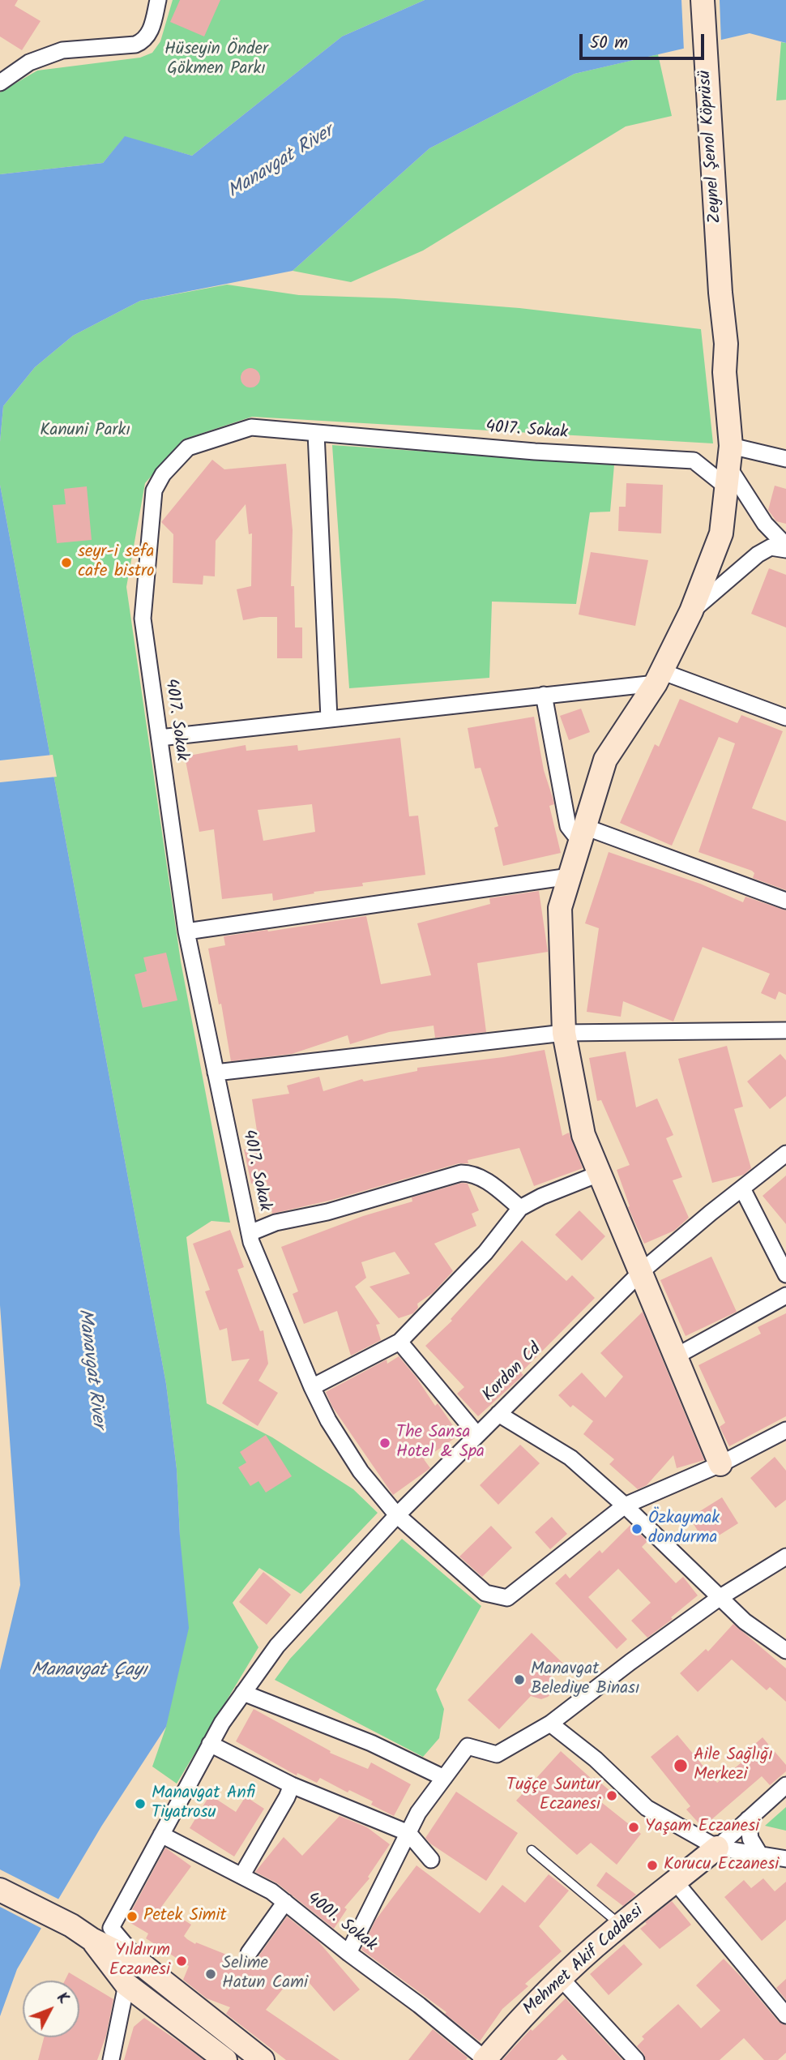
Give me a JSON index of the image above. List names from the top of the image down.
{
  "streets": {
    "street": [
      "Zeynel Şenol Köprüsü",
      "4017. Sokak",
      "Kordon Cd",
      "4001. Sokak",
      "Mehmet Akif Caddesi"
    ]
  },
  "crossings": [
    ["Zeynel Şenol Köprüsü", "4017. Sokak"],
    ["Zeynel Şenol Köprüsü", "Kordon Cd"],
    ["4017. Sokak", "Kordon Cd"],
    ["Kordon Cd", "4001. Sokak"],
    ["4001. Sokak", "Mehmet Akif Caddesi"]
  ],
  "water": ["Manavgat River", "Manavgat Çayı"],
  "parks": ["Hüseyin Önder Gökmen Parkı", "Kanuni Parkı"],
  "places": [
    "seyr-i sefa cafe bistro",
    "The Sansa Hotel & Spa",
    "Özkaymak dondurma",
    "Manavgat Belediye Binası",
    "Aile Sağlığı Merkezi",
    "Tuğçe Suntur Eczanesi",
    "Manavgat Anfi Tiyatrosu",
    "Yaşam Eczanesi",
    "Korucu Eczanesi",
    "Petek Simit",
    "Yıldırım Eczanesi",
    "Selime Hatun Cami"
  ],
  "scale_bar": "50 m",
  "north": "top right"
}
